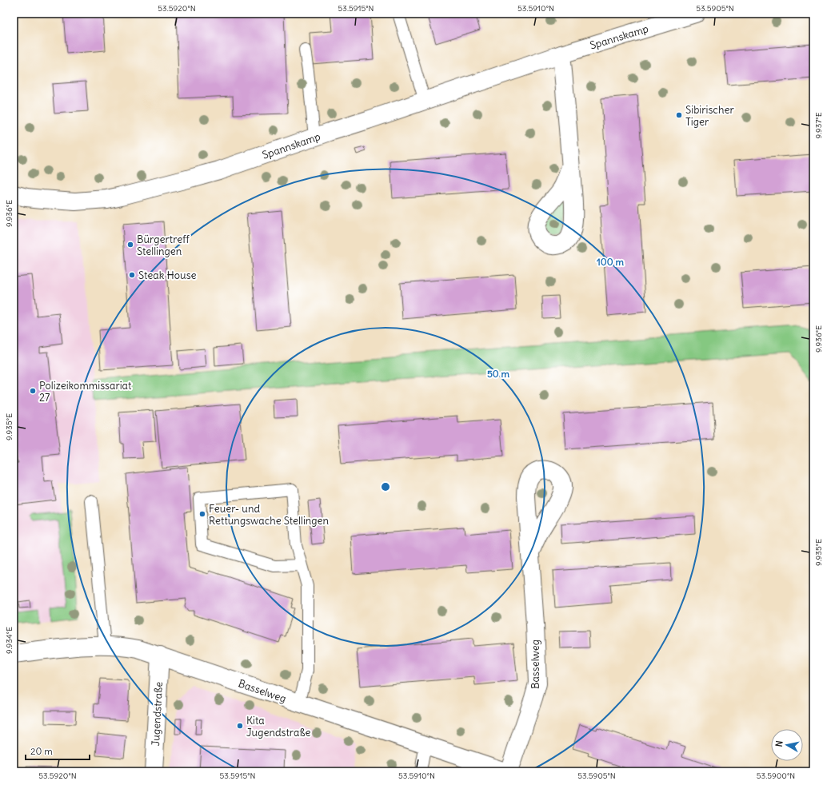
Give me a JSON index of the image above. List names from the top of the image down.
{
  "streets": {
    "street": ["Spannskamp", "Basselweg", "Jugendstraße"]
  },
  "crossings": [
    ["Basselweg", "Jugendstraße"]
  ],
  "places": [
    "Sibirischer Tiger",
    "Bürgertreff Stellingen",
    "Steak House",
    "Polizeikommissariat 27",
    "Feuer- und Rettungswache Stellingen",
    "Kita Jugendstraße"
  ],
  "scale_bar": "20 m",
  "north": "left",
  "coordinates": [
    "53.5920°N",
    "53.5915°N",
    "53.5910°N",
    "53.5905°N",
    "9.937°E",
    "9.936°E",
    "9.935°E",
    "9.934°E",
    "53.5900°N"
  ],
  "rings": ["100 m", "50 m"]
}
